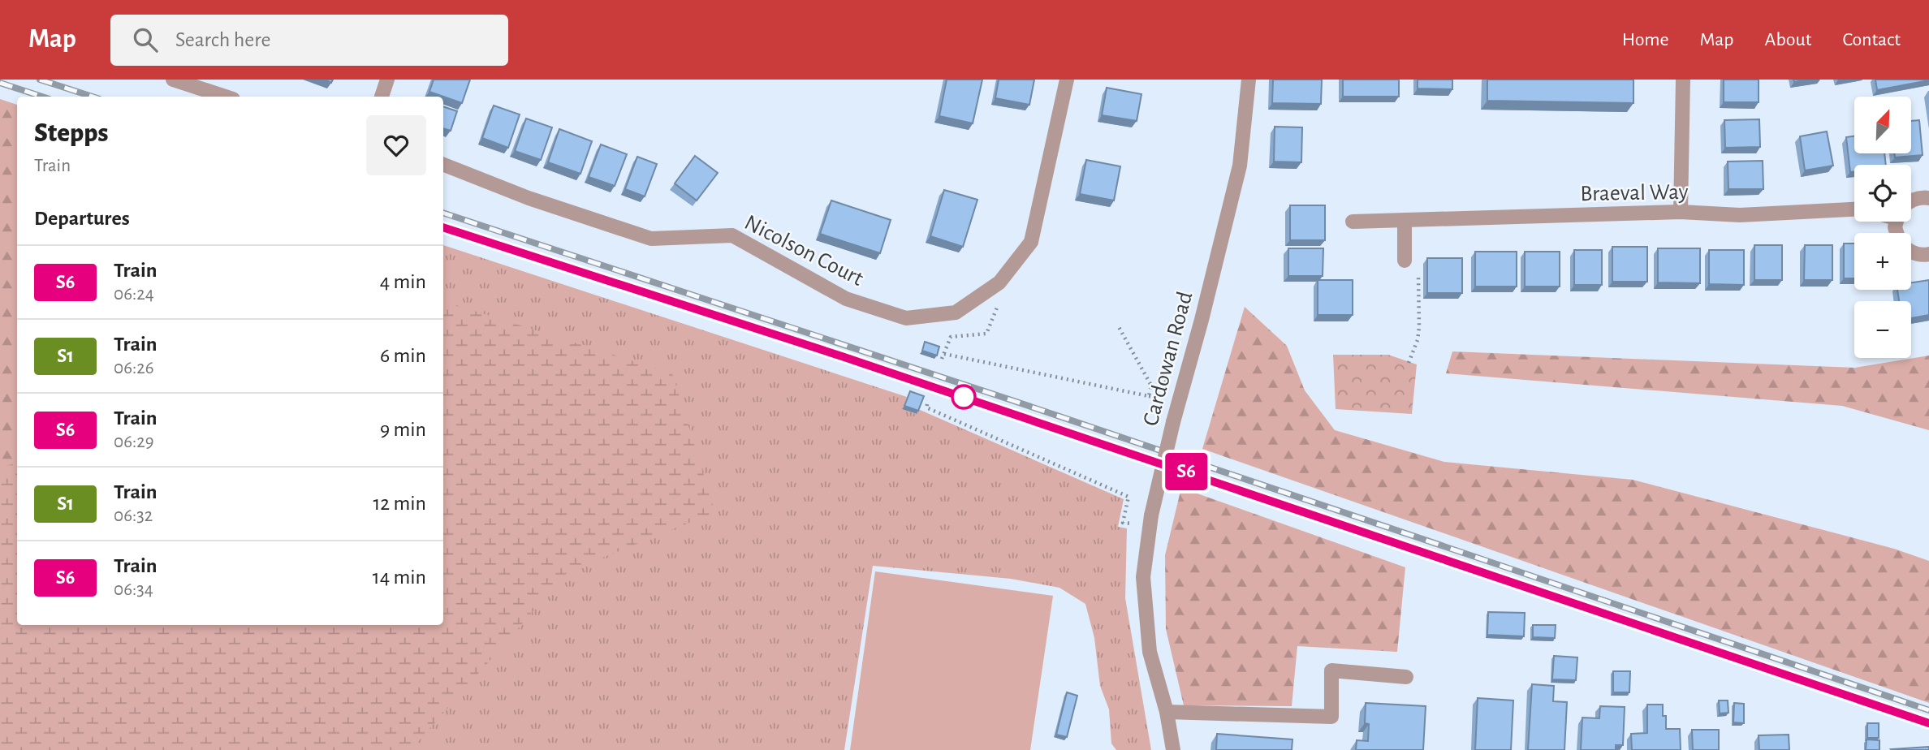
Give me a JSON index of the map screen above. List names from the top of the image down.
{
  "streets": {
    "street": ["Braeval Way", "Nicolson Court", "Cardowan Road"]
  },
  "north": "top right",
  "page": {
    "header": "Map",
    "search": "Search here",
    "nav": [
      "Home",
      "Map",
      "About",
      "Contact"
    ],
    "on_map": "S6",
    "map_buttons": ["+", "−"],
    "heading": [
      ["Stepps", "Train"],
      "Departures"
    ],
    "list": [
      {
        "mark": "S6",
        "name": "Train",
        "note": "06:24",
        "value": "4 min"
      },
      {
        "mark": "S1",
        "name": "Train",
        "note": "06:26",
        "value": "6 min"
      },
      {
        "mark": "S6",
        "name": "Train",
        "note": "06:29",
        "value": "9 min"
      },
      {
        "mark": "S1",
        "name": "Train",
        "note": "06:32",
        "value": "12 min"
      },
      {
        "mark": "S6",
        "name": "Train",
        "note": "06:34",
        "value": "14 min"
      }
    ]
  }
}
